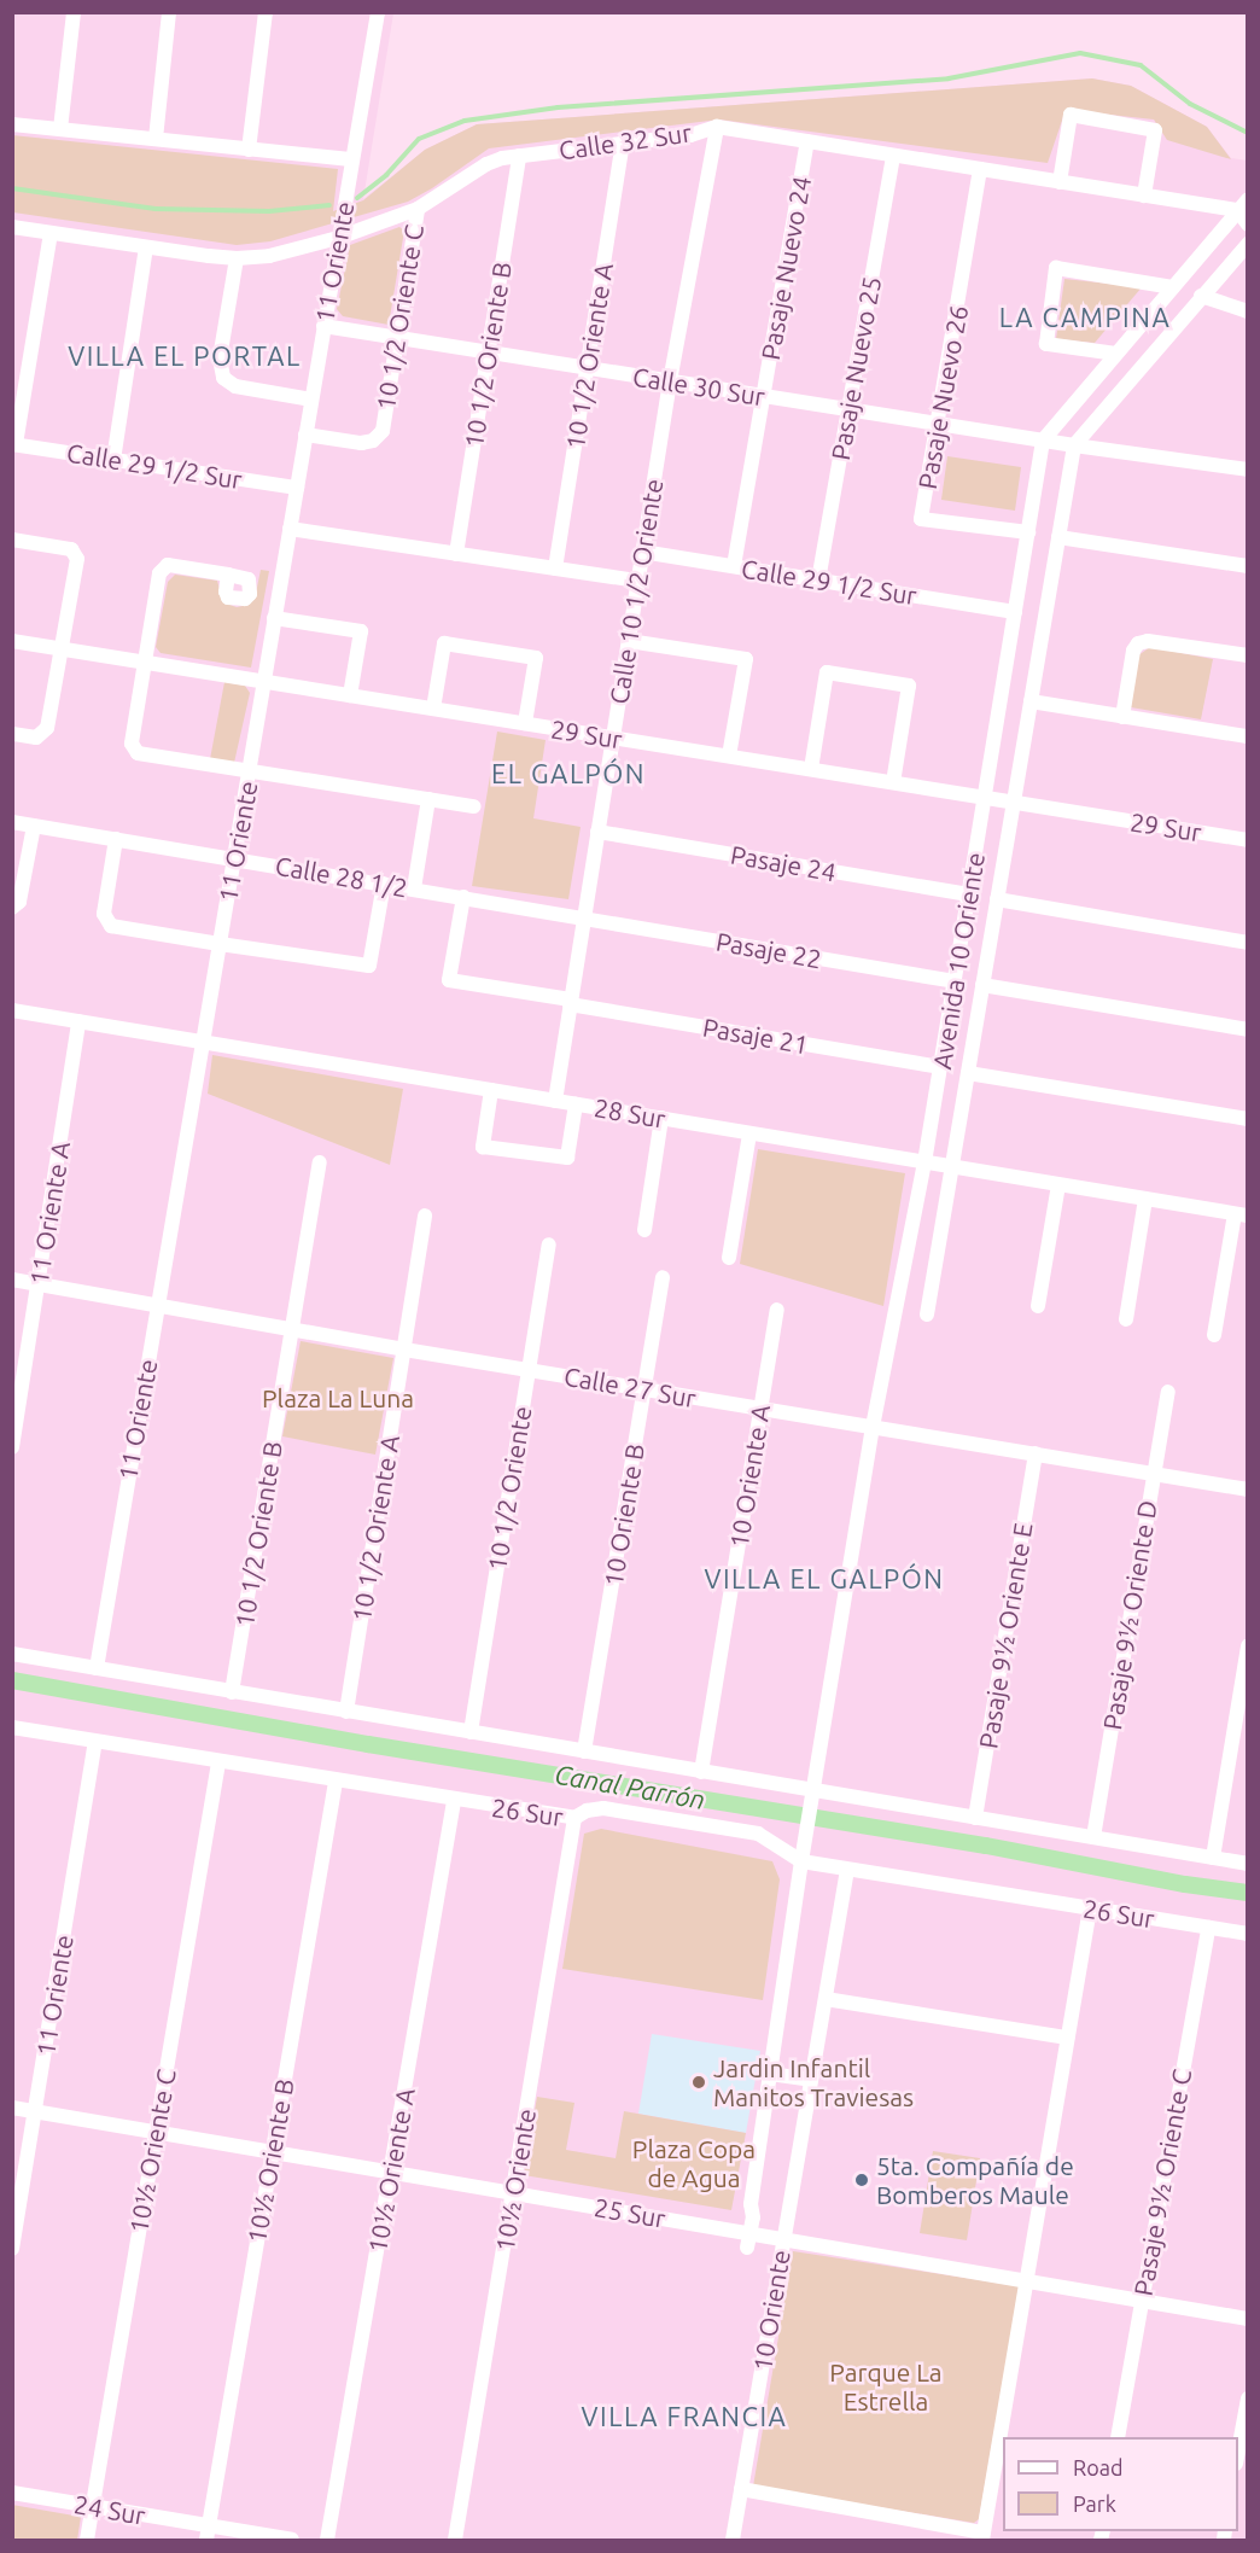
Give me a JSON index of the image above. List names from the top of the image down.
{
  "streets": {
    "street": [
      "Calle 32 Sur",
      "11 Oriente",
      "Pasaje Nuevo 24",
      "10 1/2 Oriente C",
      "10 1/2 Oriente B",
      "10 1/2 Oriente A",
      "Pasaje Nuevo 25",
      "Calle 30 Sur",
      "Pasaje Nuevo 26",
      "Calle 29 1/2 Sur",
      "Calle 10 1/2 Oriente",
      "29 Sur",
      "Pasaje 24",
      "Calle 28 1/2",
      "Pasaje 22",
      "Avenida 10 Oriente",
      "Pasaje 21",
      "28 Sur",
      "11 Oriente A",
      "Calle 27 Sur",
      "10 Oriente A",
      "10 1/2 Oriente",
      "10 Oriente B",
      "Pasaje 9½ Oriente D",
      "Pasaje 9½ Oriente E",
      "26 Sur",
      "10½ Oriente C",
      "10½ Oriente B",
      "10½ Oriente A",
      "10½ Oriente",
      "Pasaje 9½ Oriente C",
      "25 Sur",
      "10 Oriente",
      "24 Sur"
    ]
  },
  "crossings": [
    ["Calle 32 Sur", "11 Oriente"],
    ["Calle 32 Sur", "Pasaje Nuevo 24"],
    ["Calle 32 Sur", "10 1/2 Oriente C"],
    ["Calle 32 Sur", "10 1/2 Oriente B"],
    ["Calle 32 Sur", "10 1/2 Oriente A"],
    ["Calle 32 Sur", "Pasaje Nuevo 25"],
    ["Calle 32 Sur", "Pasaje Nuevo 26"],
    ["Calle 32 Sur", "Calle 10 1/2 Oriente"],
    ["11 Oriente", "10 1/2 Oriente C"],
    ["11 Oriente", "Calle 30 Sur"],
    ["11 Oriente", "Calle 29 1/2 Sur"],
    ["11 Oriente", "29 Sur"],
    ["11 Oriente", "Calle 28 1/2"],
    ["11 Oriente", "28 Sur"],
    ["11 Oriente", "Calle 27 Sur"],
    ["11 Oriente", "26 Sur"],
    ["11 Oriente", "25 Sur"],
    ["Pasaje Nuevo 24", "Calle 30 Sur"],
    ["Pasaje Nuevo 24", "Calle 29 1/2 Sur"],
    ["10 1/2 Oriente C", "Calle 30 Sur"],
    ["10 1/2 Oriente B", "Calle 30 Sur"],
    ["10 1/2 Oriente B", "Calle 27 Sur"],
    ["10 1/2 Oriente A", "Calle 30 Sur"],
    ["10 1/2 Oriente A", "Calle 27 Sur"],
    ["Pasaje Nuevo 25", "Calle 30 Sur"],
    ["Pasaje Nuevo 25", "Calle 29 1/2 Sur"],
    ["Calle 30 Sur", "Pasaje Nuevo 26"],
    ["Calle 30 Sur", "Calle 10 1/2 Oriente"],
    ["Calle 30 Sur", "Avenida 10 Oriente"],
    ["Pasaje Nuevo 26", "Avenida 10 Oriente"],
    ["Calle 29 1/2 Sur", "Calle 10 1/2 Oriente"],
    ["Calle 29 1/2 Sur", "Avenida 10 Oriente"],
    ["Calle 10 1/2 Oriente", "29 Sur"],
    ["Calle 10 1/2 Oriente", "Pasaje 24"],
    ["Calle 10 1/2 Oriente", "Calle 28 1/2"],
    ["Calle 10 1/2 Oriente", "Pasaje 22"],
    ["Calle 10 1/2 Oriente", "Pasaje 21"],
    ["Calle 10 1/2 Oriente", "28 Sur"],
    ["29 Sur", "Avenida 10 Oriente"],
    ["Pasaje 24", "Avenida 10 Oriente"],
    ["Calle 28 1/2", "Pasaje 22"],
    ["Calle 28 1/2", "Pasaje 21"],
    ["Pasaje 22", "Avenida 10 Oriente"],
    ["Avenida 10 Oriente", "Pasaje 21"],
    ["Avenida 10 Oriente", "28 Sur"],
    ["Avenida 10 Oriente", "Calle 27 Sur"],
    ["Avenida 10 Oriente", "10 Oriente"],
    ["28 Sur", "11 Oriente A"],
    ["11 Oriente A", "Calle 27 Sur"],
    ["Calle 27 Sur", "10 Oriente A"],
    ["Calle 27 Sur", "10 1/2 Oriente"],
    ["Calle 27 Sur", "10 Oriente B"],
    ["Calle 27 Sur", "Pasaje 9½ Oriente D"],
    ["Calle 27 Sur", "Pasaje 9½ Oriente E"],
    ["26 Sur", "10½ Oriente C"],
    ["26 Sur", "10½ Oriente B"],
    ["26 Sur", "10½ Oriente A"],
    ["26 Sur", "10½ Oriente"],
    ["26 Sur", "Pasaje 9½ Oriente C"],
    ["26 Sur", "10 Oriente"],
    ["10½ Oriente C", "25 Sur"],
    ["10½ Oriente C", "24 Sur"],
    ["10½ Oriente B", "25 Sur"],
    ["10½ Oriente B", "24 Sur"],
    ["10½ Oriente A", "25 Sur"],
    ["10½ Oriente", "25 Sur"],
    ["Pasaje 9½ Oriente C", "25 Sur"],
    ["25 Sur", "10 Oriente"]
  ],
  "districts": [
    "LA CAMPINA",
    "VILLA EL PORTAL",
    "EL GALPÓN",
    "VILLA EL GALPÓN",
    "VILLA FRANCIA"
  ],
  "water": ["Canal Parrón"],
  "parks": ["Plaza La Luna", "Plaza Copa de Agua", "Parque La Estrella"],
  "places": ["Jardin Infantil Manitos Traviesas", "5ta. Compañía de Bomberos Maule"],
  "legend": ["Road", "Park"]
}
